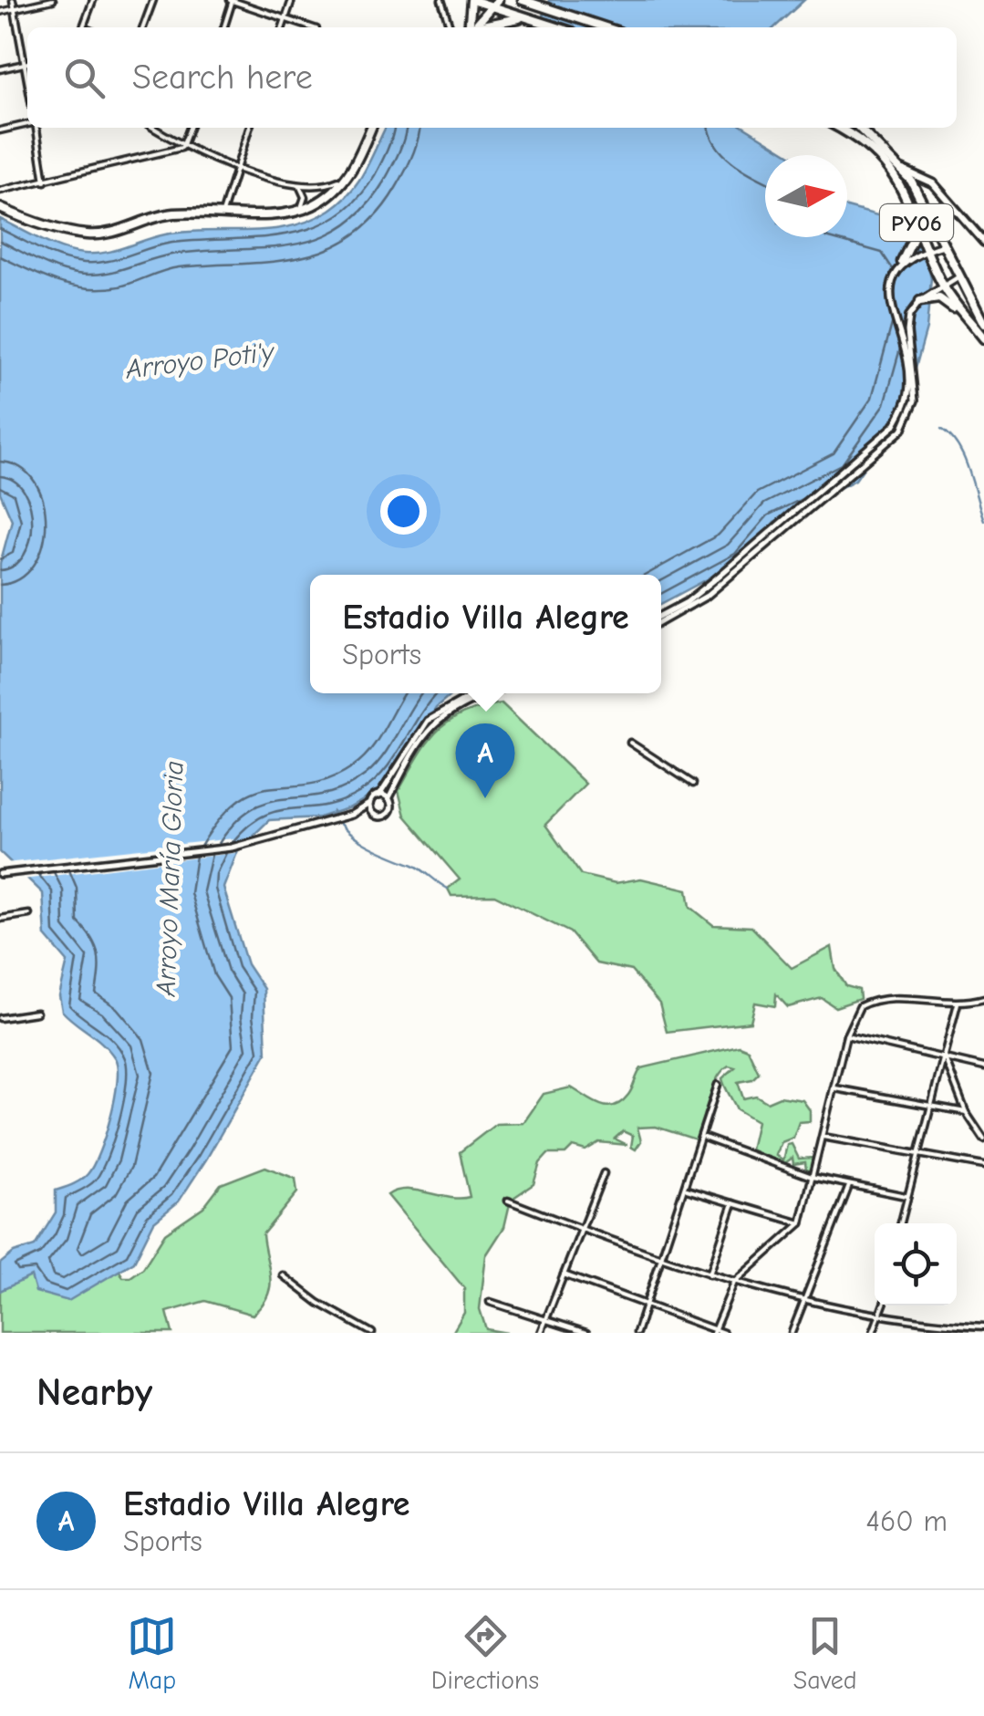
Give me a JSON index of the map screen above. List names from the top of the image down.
{
  "streets": {
    "main road": ["PY06"]
  },
  "water": ["Arroyo Poti'y", "Arroyo María Gloria"],
  "north": "right",
  "page": {
    "search": "Search here",
    "popup": ["Estadio Villa Alegre", "Sports"],
    "pins": "A",
    "heading": "Nearby",
    "list": [
      {
        "mark": "A",
        "name": "Estadio Villa Alegre",
        "note": "Sports",
        "value": "460 m"
      }
    ],
    "nav": ["Map", "Directions", "Saved"]
  }
}
